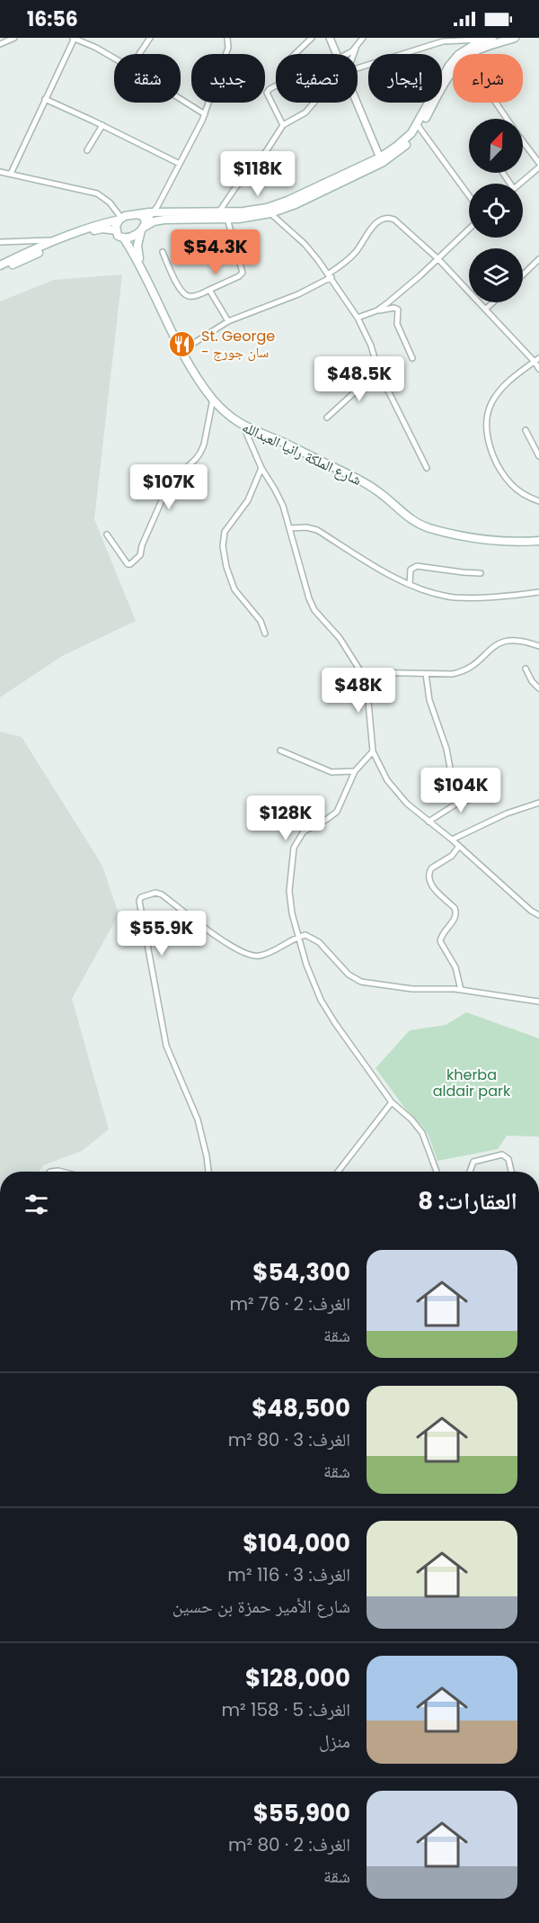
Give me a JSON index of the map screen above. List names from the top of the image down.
{
  "streets": {
    "main road": ["شارع الملكة رانيا العبدالله"]
  },
  "parks": ["kherba aldair park"],
  "places": {
    "restaurant": ["St. George - سان جورج"]
  },
  "north": "top right",
  "page": {
    "status": "16:56",
    "chip": [
      "شراء",
      "إيجار",
      "تصفية",
      "جديد",
      "شقة"
    ],
    "price": [
      "$118K",
      "$54.3K",
      "$48.5K",
      "$107K",
      "$48K",
      "$104K",
      "$128K",
      "$55.9K"
    ],
    "heading": "العقارات: 8",
    "list": [
      {
        "name": "$54,300",
        "note": "الغرف: 2 · 76 m² · شقة"
      },
      {
        "name": "$48,500",
        "note": "الغرف: 3 · 80 m² · شقة"
      },
      {
        "name": "$104,000",
        "note": "الغرف: 3 · 116 m² · شارع الأمير حمزة بن حسين"
      },
      {
        "name": "$128,000",
        "note": "الغرف: 5 · 158 m² · منزل"
      },
      {
        "name": "$55,900",
        "note": "الغرف: 2 · 80 m² · شقة"
      }
    ]
  }
}
